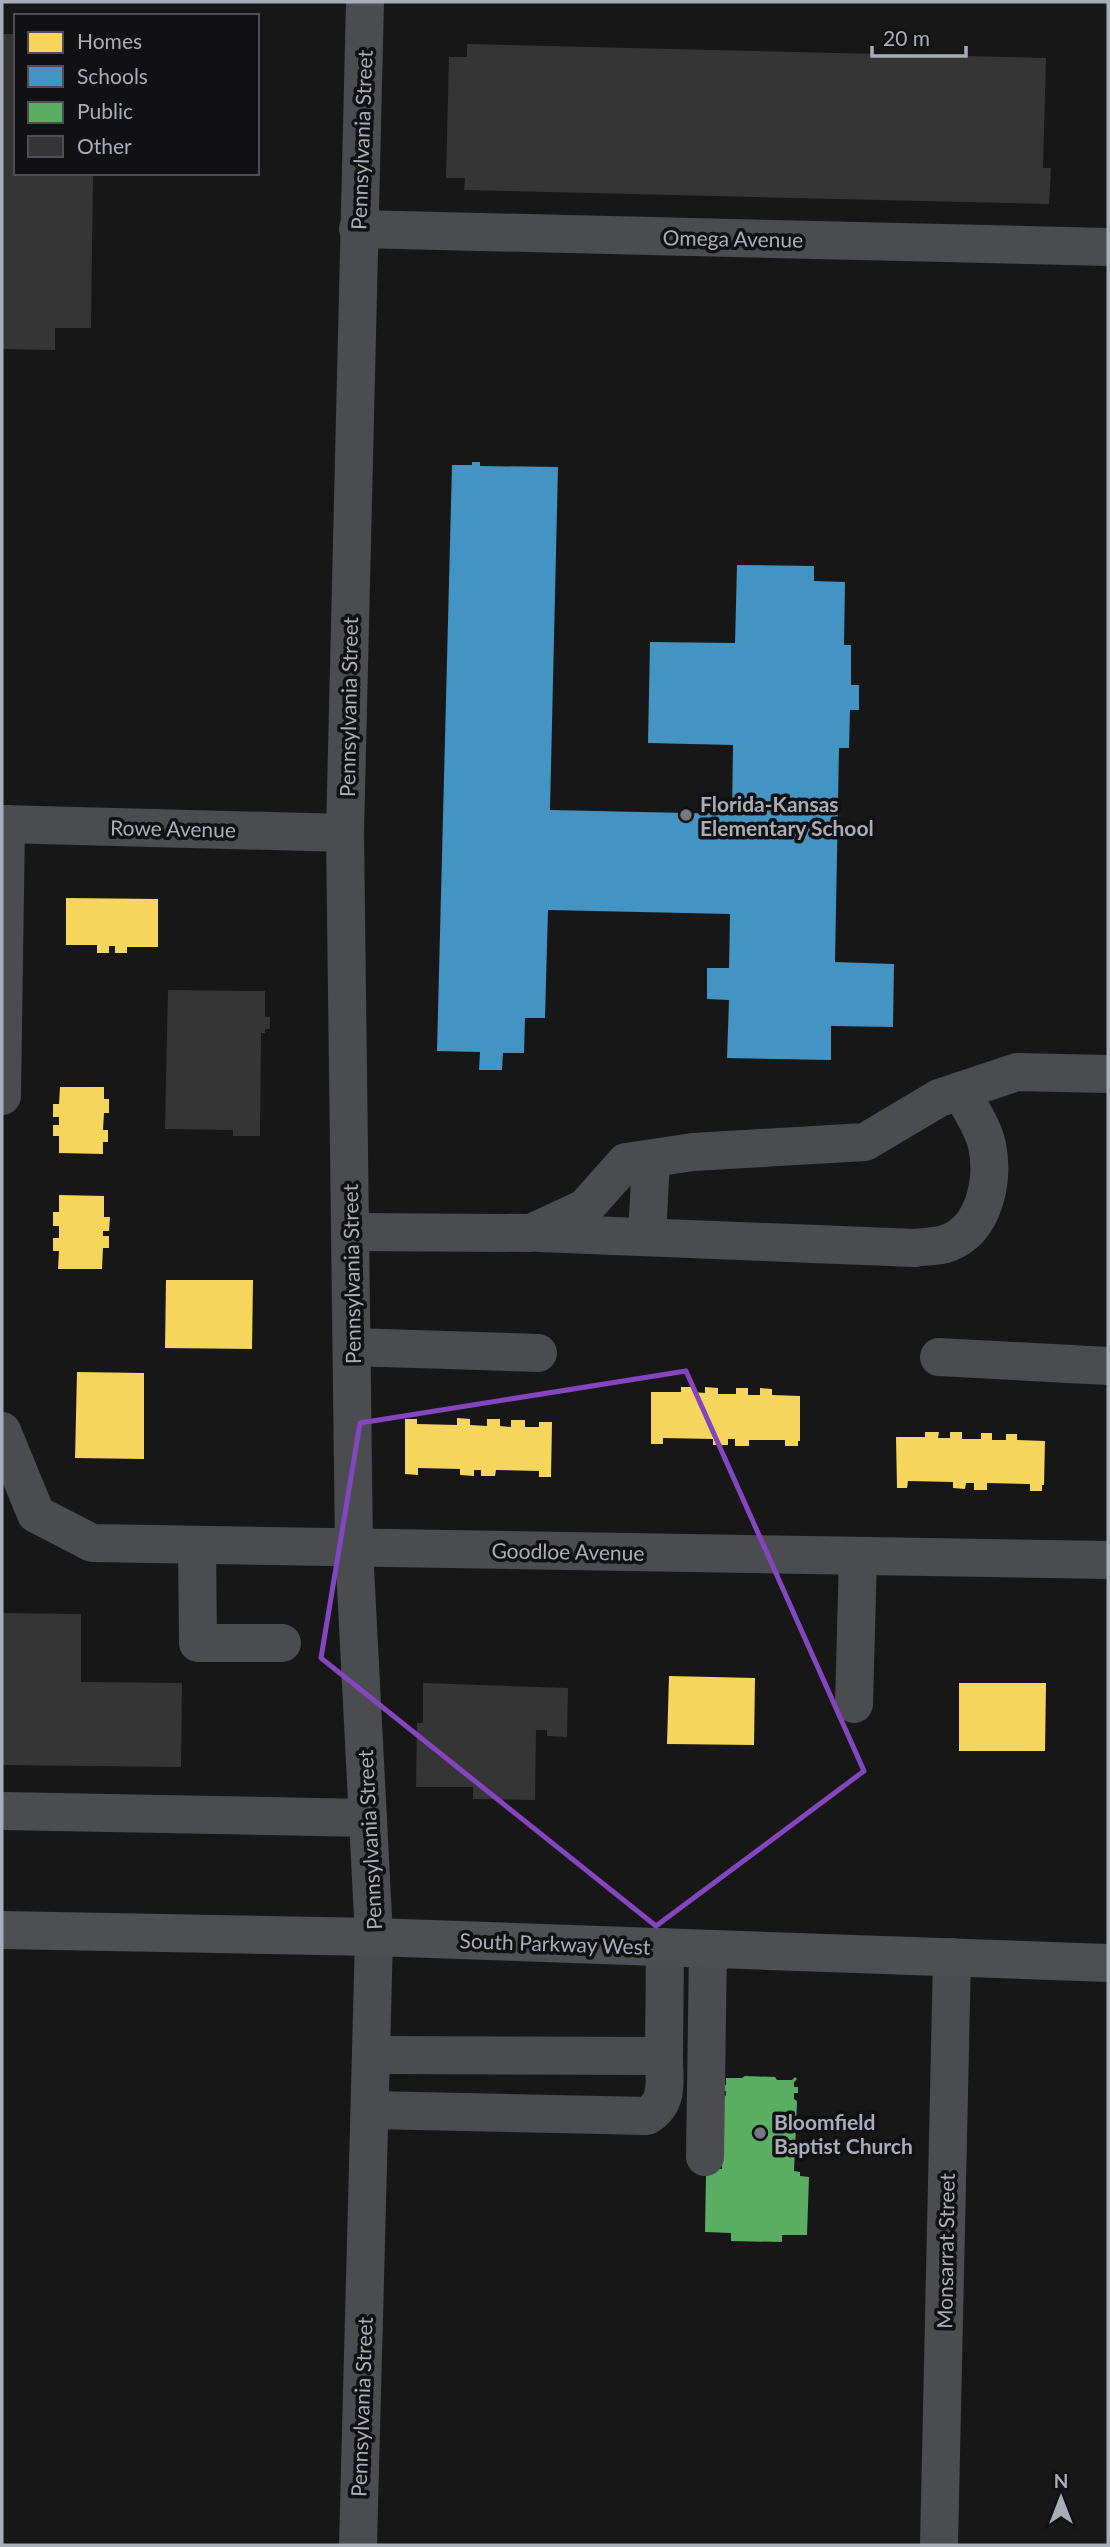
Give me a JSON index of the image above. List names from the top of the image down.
{
  "streets": {
    "main road": ["South Parkway West"],
    "street": [
      "Pennsylvania Street",
      "Omega Avenue",
      "Rowe Avenue",
      "Goodloe Avenue",
      "Monsarrat Street"
    ]
  },
  "crossings": [
    ["Pennsylvania Street", "Omega Avenue"],
    ["Pennsylvania Street", "Rowe Avenue"],
    ["Pennsylvania Street", "Goodloe Avenue"],
    ["Pennsylvania Street", "South Parkway West"],
    ["South Parkway West", "Monsarrat Street"]
  ],
  "places": ["Florida-Kansas Elementary School", "Bloomfield Baptist Church"],
  "legend": [
    "Homes",
    "Schools",
    "Public",
    "Other"
  ],
  "scale_bar": "20 m",
  "north": "top"
}
